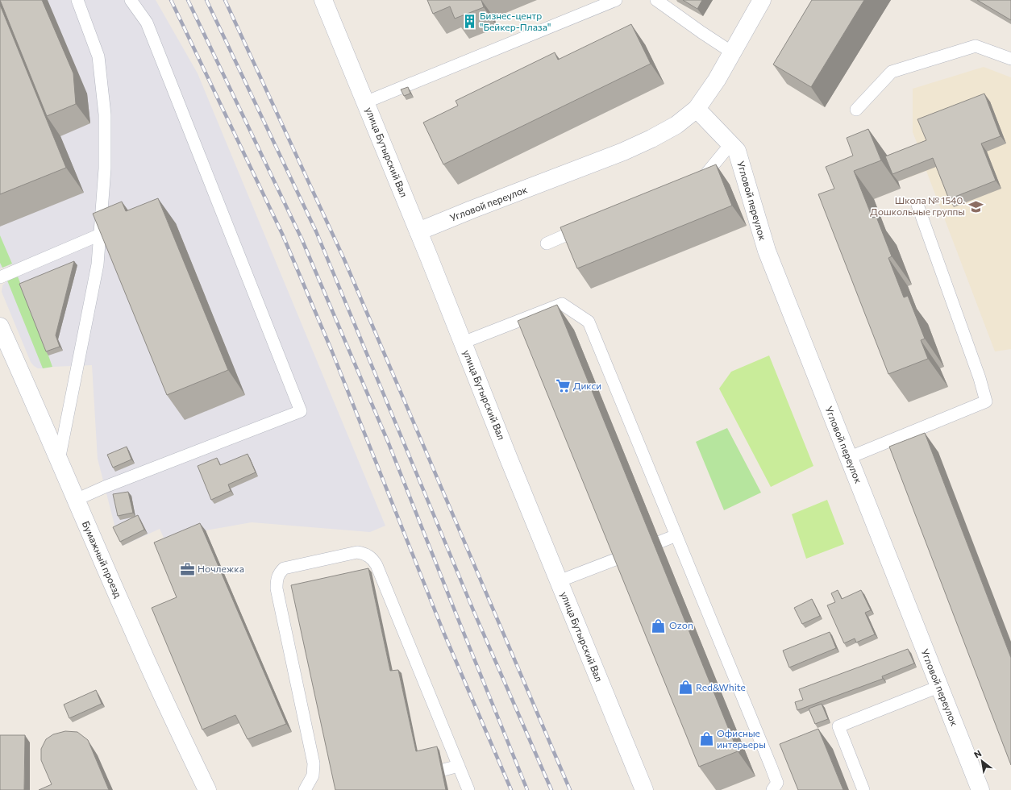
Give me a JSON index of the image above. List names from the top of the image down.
{
  "streets": {
    "street": ["улица Бутырский Вал", "Угловой переулок", "Бумажный проезд"]
  },
  "crossings": [
    ["улица Бутырский Вал", "Угловой переулок"]
  ],
  "places": {
    "building": ["Бизнес-центр \"Бейкер-Плаза\""],
    "school or university": ["Школа № 1540. Дошкольные группы"],
    "supermarket": ["Дикси"],
    "office": ["Ночлежка"],
    "shop": ["Ozon", "Red&White", "Офисные интерьеры"]
  },
  "north": "top left"
}
